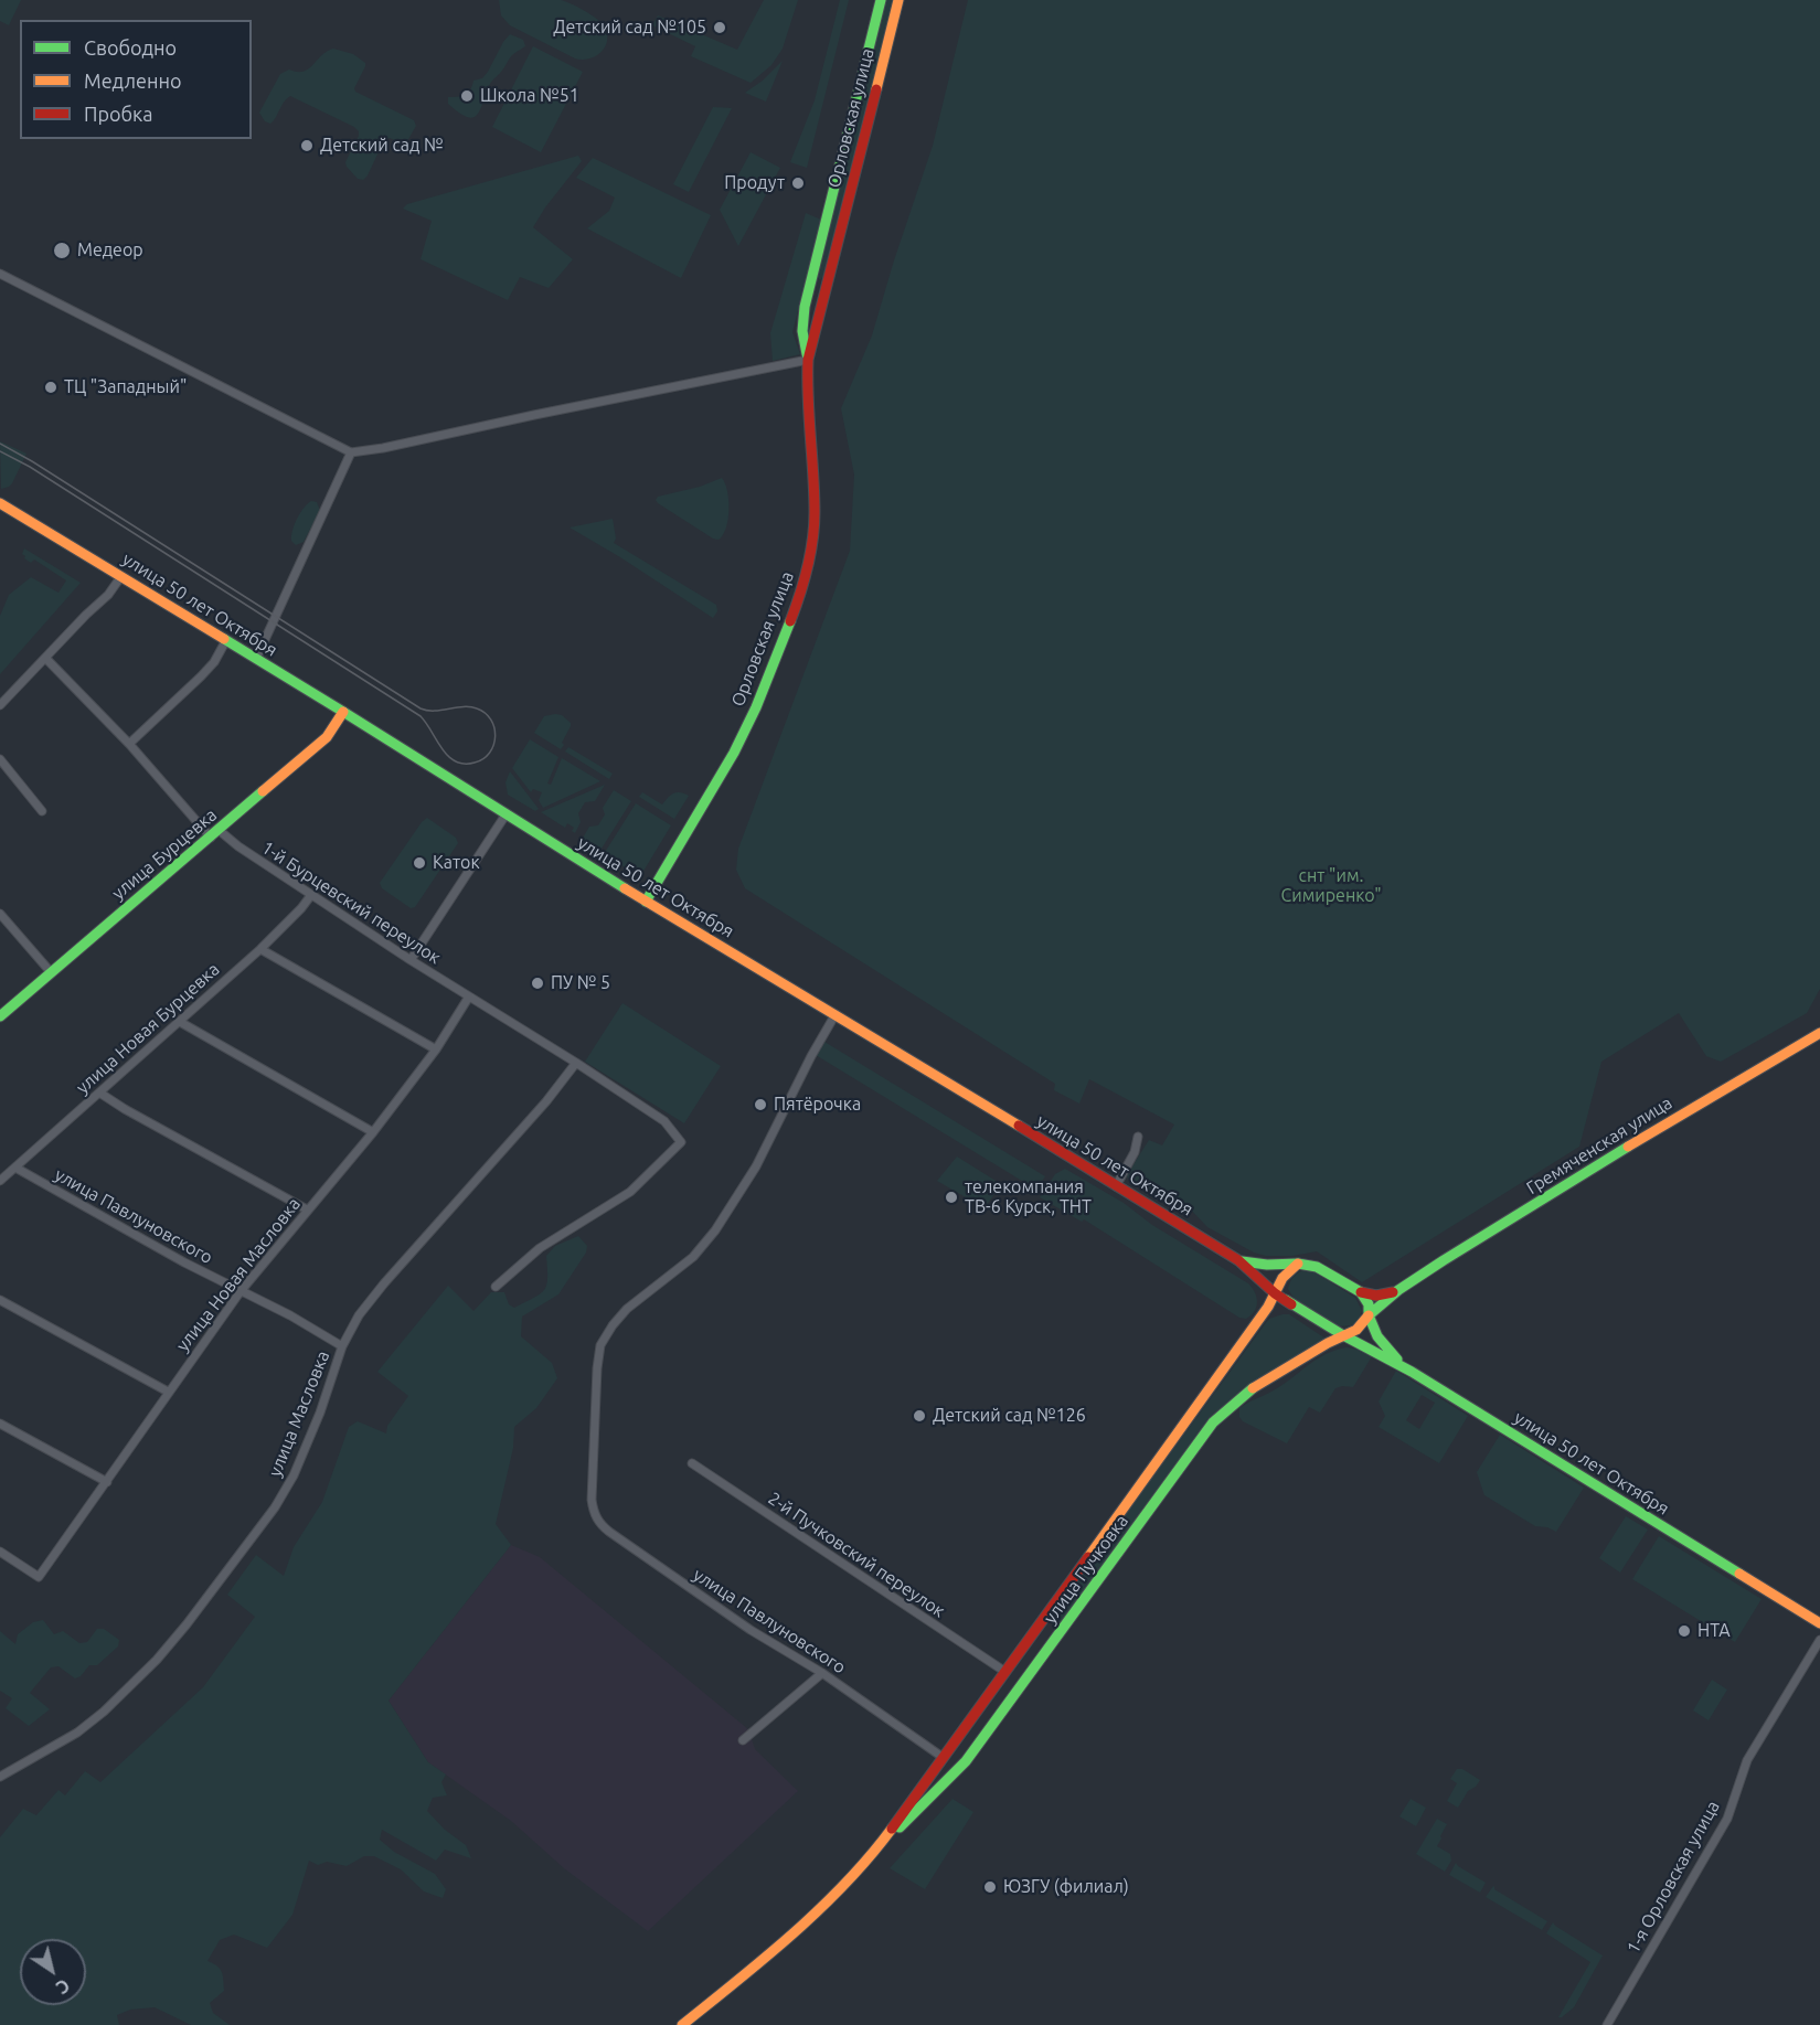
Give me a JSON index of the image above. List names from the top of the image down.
{
  "streets": {
    "main road": [
      "Орловская улица",
      "улица 50 лет Октября",
      "улица Бурцевка",
      "Гремяченская улица",
      "улица Пучковка"
    ],
    "street": [
      "1-й Бурцевский переулок",
      "улица Новая Бурцевка",
      "улица Павлуновского",
      "улица Новая Масловка",
      "улица Масловка",
      "2-й Пучковский переулок",
      "1-я Орловская улица"
    ]
  },
  "crossings": [
    ["Орловская улица", "улица 50 лет Октября"],
    ["улица 50 лет Октября", "улица Бурцевка"],
    ["улица 50 лет Октября", "улица Павлуновского"],
    ["улица 50 лет Октября", "улица Пучковка"],
    ["улица Бурцевка", "1-й Бурцевский переулок"],
    ["1-й Бурцевский переулок", "улица Новая Бурцевка"],
    ["1-й Бурцевский переулок", "улица Новая Масловка"],
    ["1-й Бурцевский переулок", "улица Масловка"],
    ["улица Новая Бурцевка", "улица Павлуновского"],
    ["Гремяченская улица", "улица Пучковка"],
    ["улица Павлуновского", "улица Новая Масловка"],
    ["улица Павлуновского", "улица Масловка"],
    ["улица Павлуновского", "улица Пучковка"],
    ["2-й Пучковский переулок", "улица Пучковка"]
  ],
  "parks": ["снт \"им. Симиренко\""],
  "places": [
    "Детский сад №105",
    "Школа №51",
    "Детский сад №",
    "Продут",
    "Медеор",
    "ТЦ \"Западный\"",
    "Каток",
    "ПУ № 5",
    "Пятёрочка",
    "телекомпания ТВ-6 Курск, ТНТ",
    "Детский сад №126",
    "НТА",
    "ЮЗГУ (филиал)"
  ],
  "legend": ["Свободно", "Медленно", "Пробка"],
  "north": "bottom right"
}
